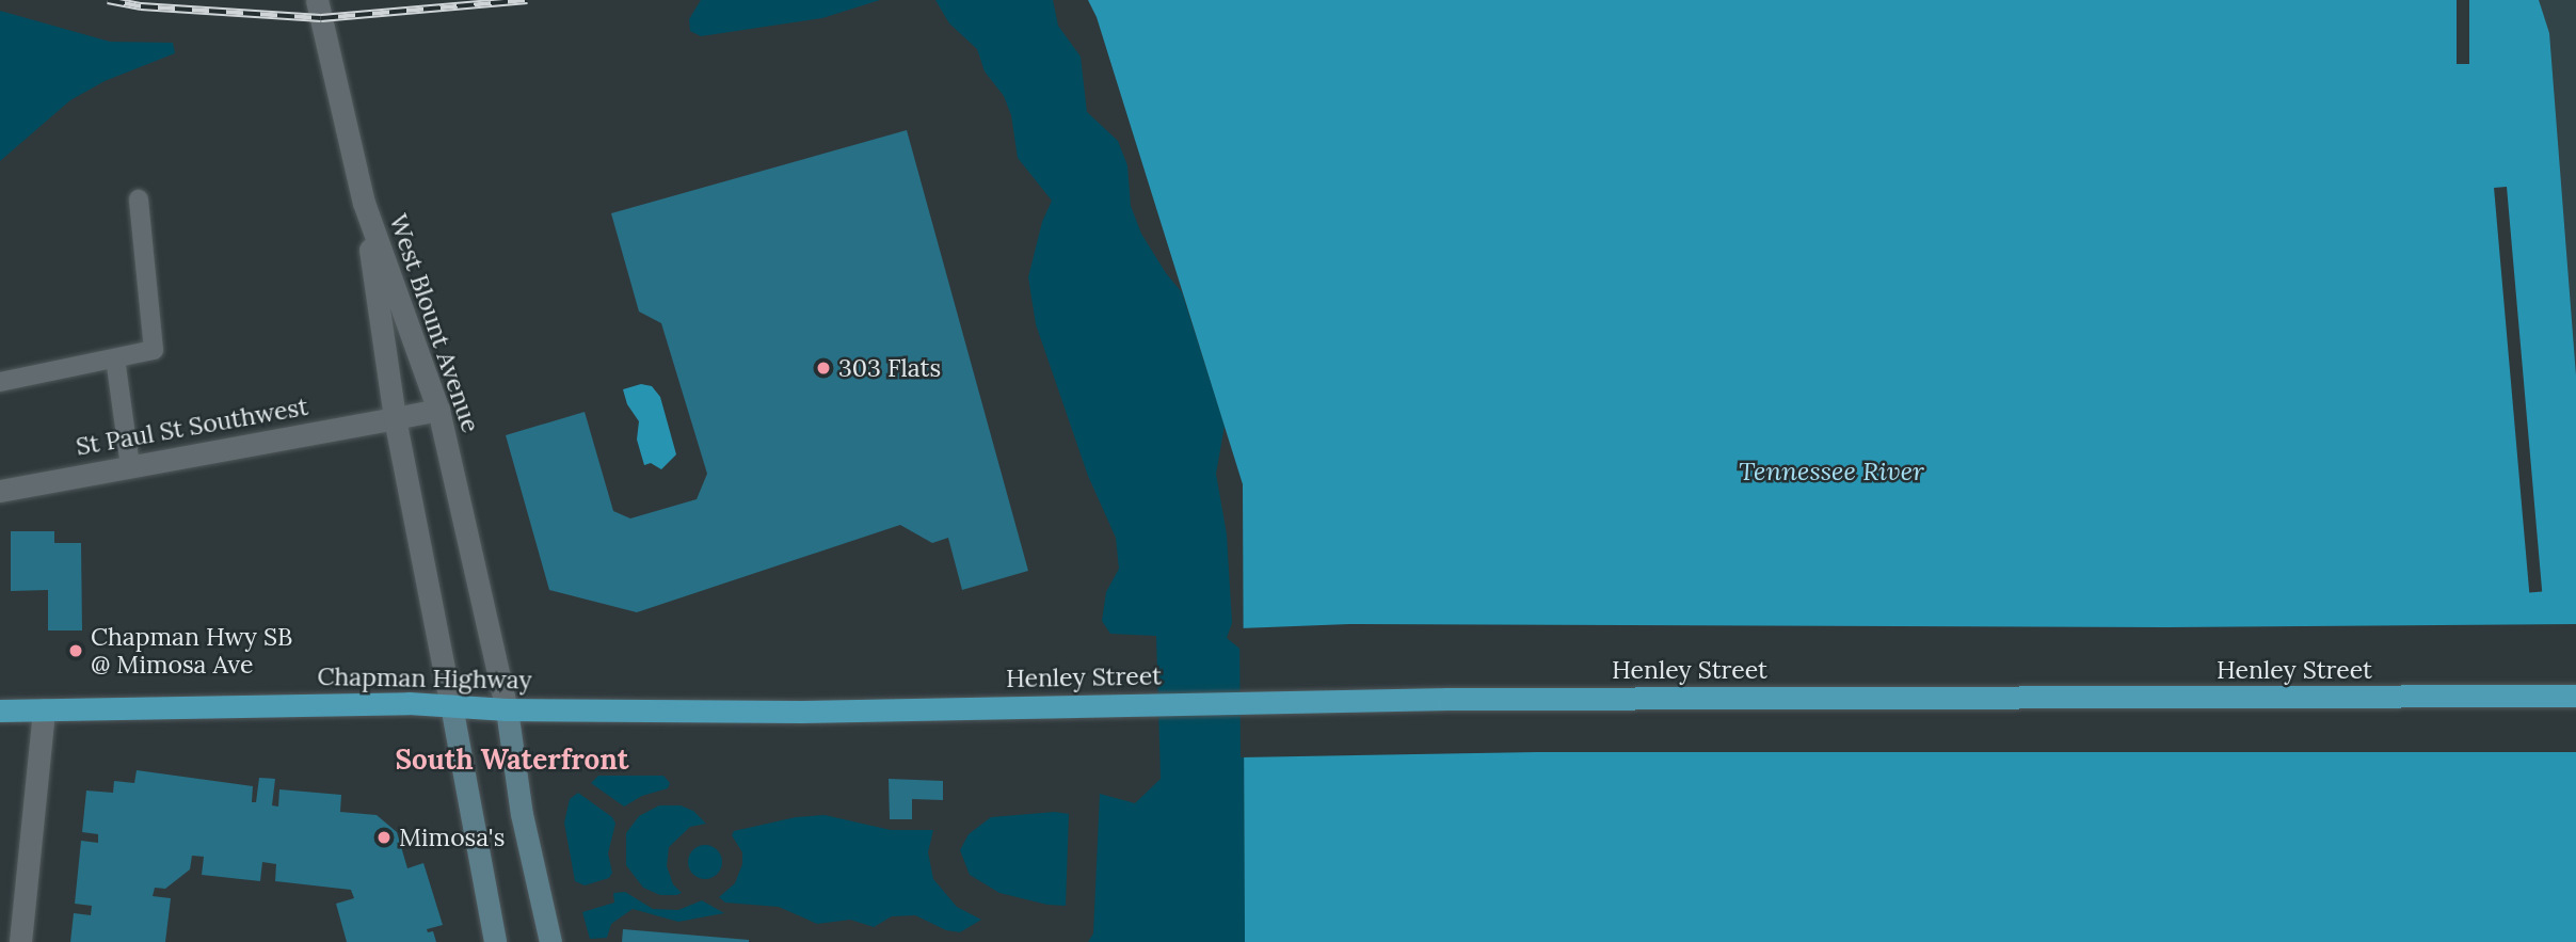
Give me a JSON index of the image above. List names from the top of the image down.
{
  "streets": {
    "highway": ["Henley Street", "Chapman Highway"],
    "street": ["West Blount Avenue", "St Paul St Southwest"]
  },
  "crossings": [
    ["West Blount Avenue", "St Paul St Southwest"],
    ["West Blount Avenue", "Chapman Highway"],
    ["Henley Street", "Chapman Highway"]
  ],
  "districts": ["South Waterfront"],
  "water": ["Tennessee River"],
  "places": ["303 Flats", "Chapman Hwy SB @ Mimosa Ave", "Mimosa's"]
}
